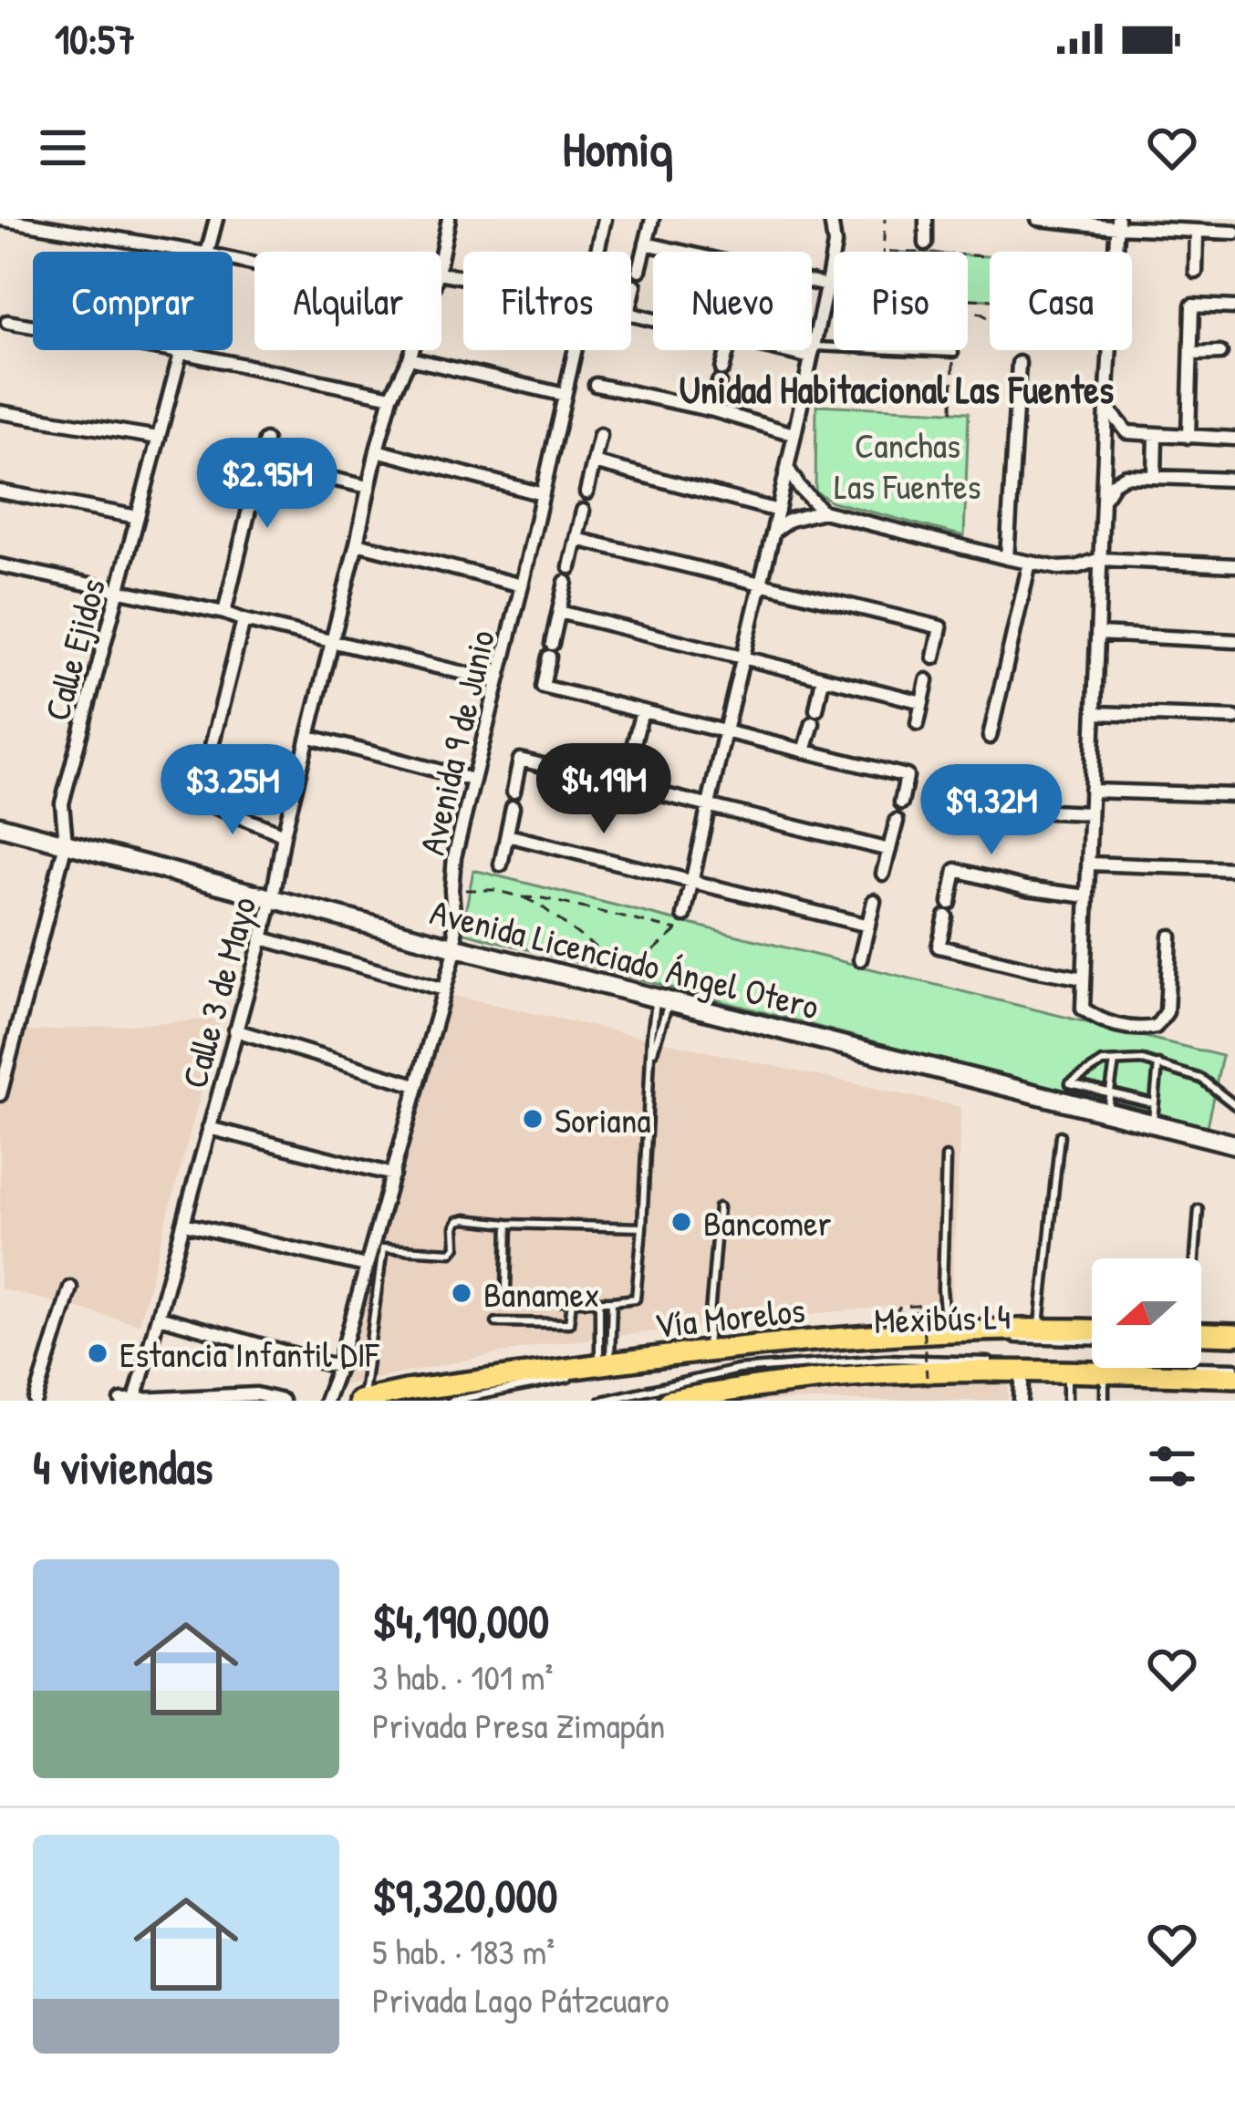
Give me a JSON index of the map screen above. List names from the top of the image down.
{
  "streets": {
    "main road": ["Avenida Licenciado Ángel Otero", "Vía Morelos"],
    "street": ["Calle Ejidos", "Avenida 9 de Junio", "Calle 3 de Mayo"],
    "lane": ["Mexibús L4"]
  },
  "crossings": [
    ["Calle Ejidos", "Avenida Licenciado Ángel Otero"],
    ["Avenida 9 de Junio", "Avenida Licenciado Ángel Otero"],
    ["Avenida Licenciado Ángel Otero", "Calle 3 de Mayo"]
  ],
  "districts": ["Unidad Habitacional Las Fuentes"],
  "parks": ["Canchas Las Fuentes"],
  "places": [
    "Soriana",
    "Bancomer",
    "Banamex",
    "Estancia Infantil DIF"
  ],
  "north": "left",
  "page": {
    "status": "10:57",
    "header": "Homiq",
    "chip": [
      "Comprar",
      "Alquilar",
      "Filtros",
      "Nuevo",
      "Piso",
      "Casa"
    ],
    "price": [
      "$2.95M",
      "$4.19M",
      "$3.25M",
      "$9.32M"
    ],
    "heading": "4 viviendas",
    "list": [
      {
        "name": "$4,190,000",
        "note": "3 hab. · 101 m² · Privada Presa Zimapán"
      },
      {
        "name": "$9,320,000",
        "note": "5 hab. · 183 m² · Privada Lago Pátzcuaro"
      }
    ]
  }
}
